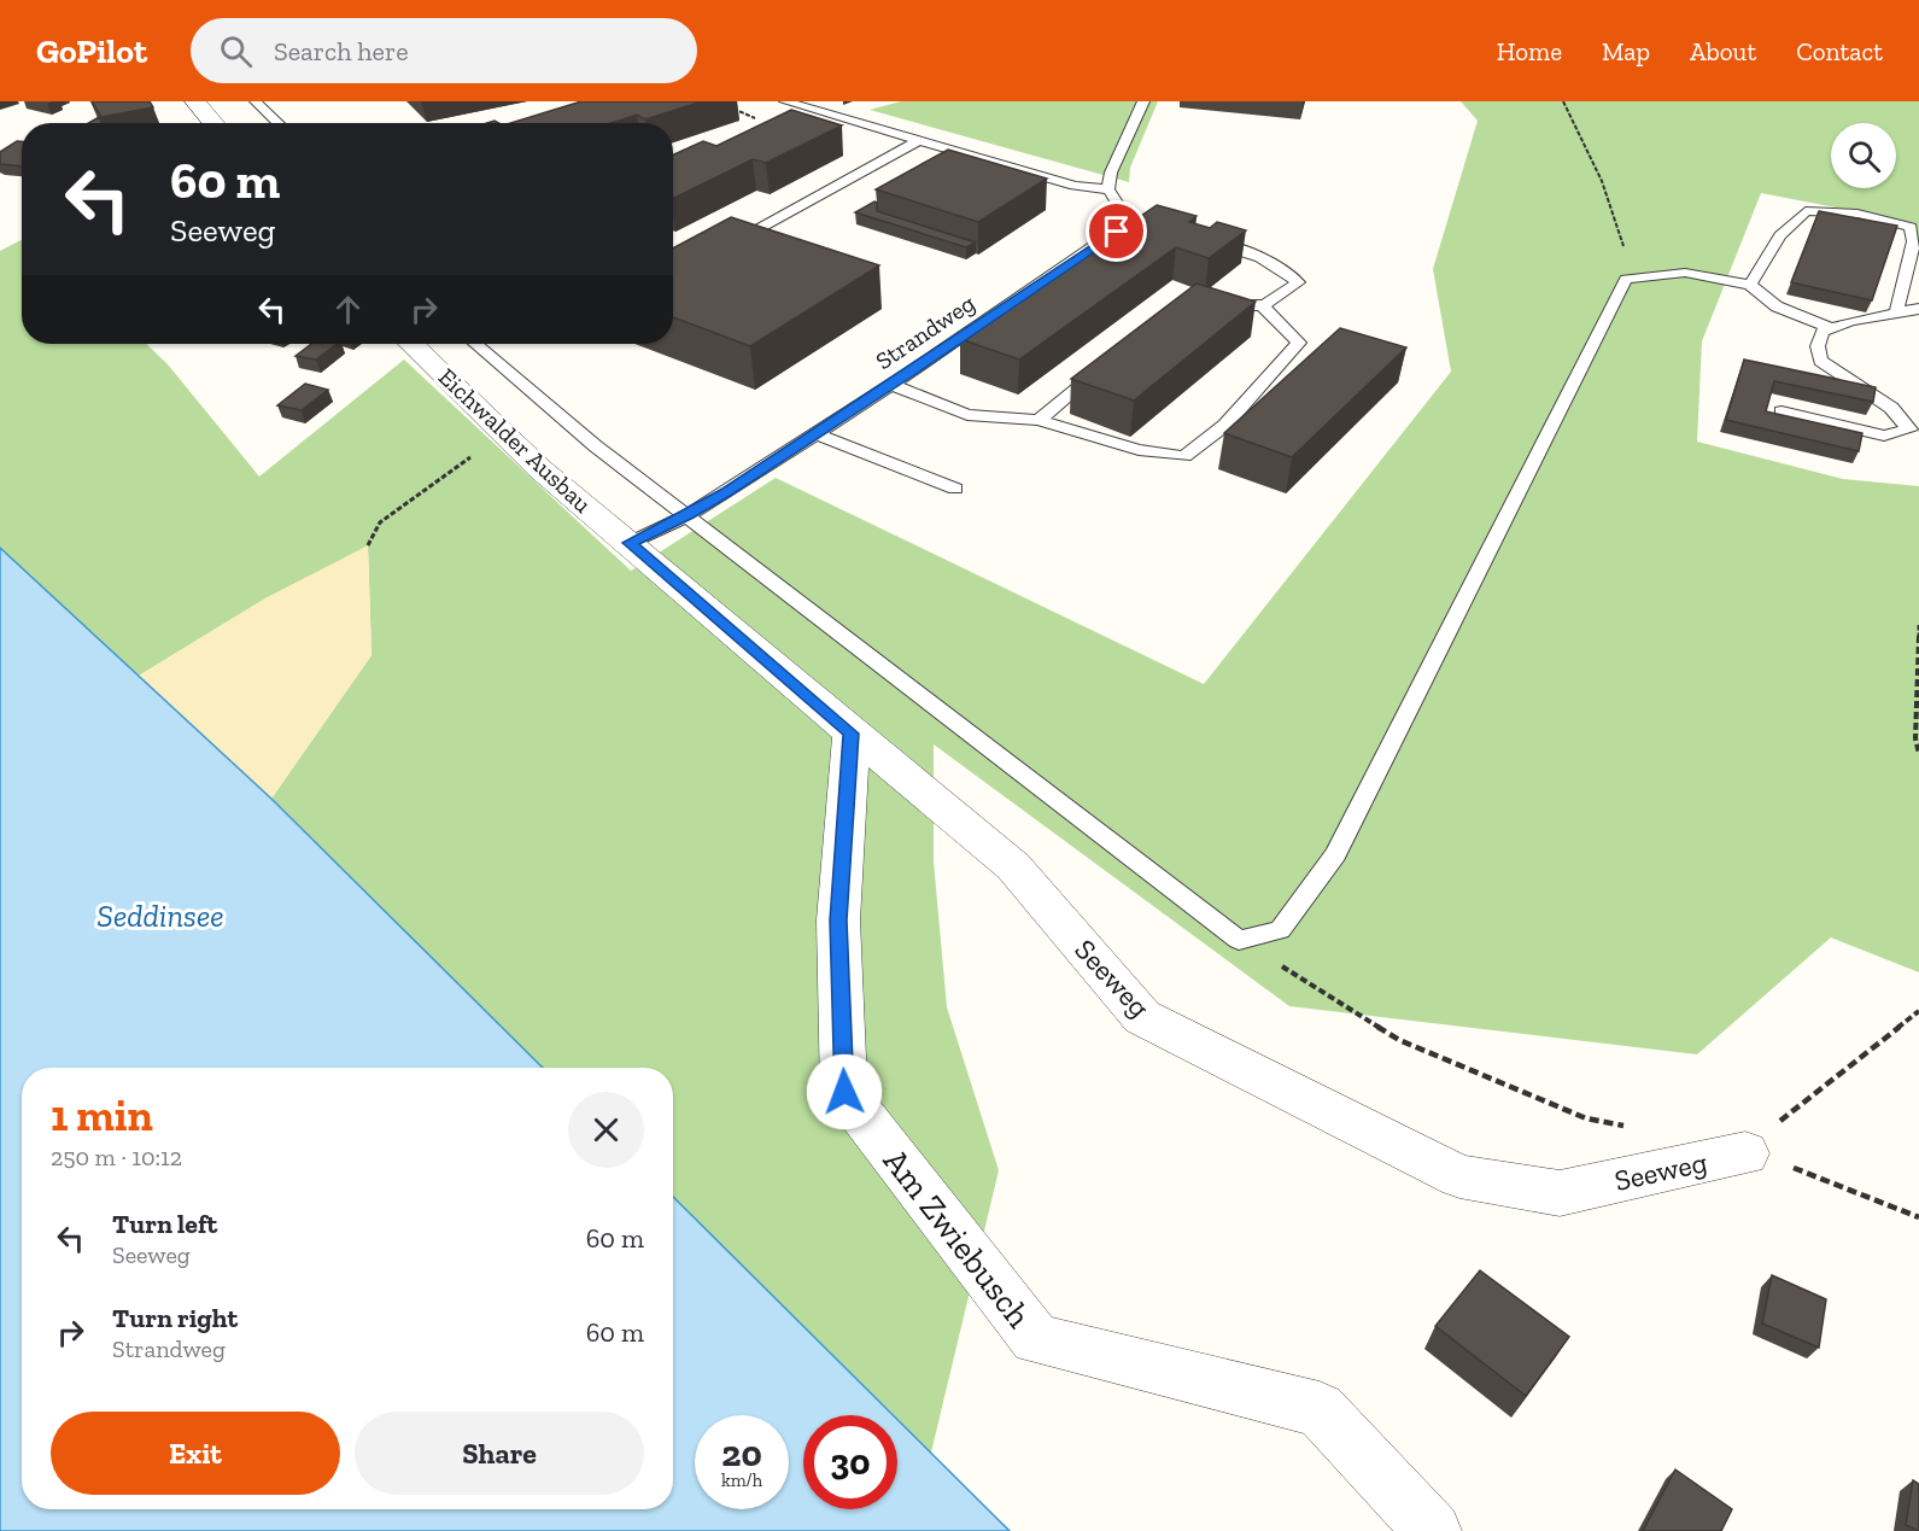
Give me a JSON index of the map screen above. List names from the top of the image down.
{
  "streets": {
    "street": ["Eichwalder Ausbau", "Seeweg", "Am Zwiebusch"],
    "lane": ["Strandweg"]
  },
  "crossings": [
    ["Strandweg", "Eichwalder Ausbau"],
    ["Strandweg", "Seeweg"],
    ["Eichwalder Ausbau", "Seeweg"],
    ["Seeweg", "Am Zwiebusch"]
  ],
  "water": ["Seddinsee"],
  "page": {
    "header": "GoPilot",
    "search": "Search here",
    "nav": [
      "Home",
      "Map",
      "About",
      "Contact"
    ],
    "turn": ["60 m", "Seeweg"],
    "heading": ["1 min", "250 m · 10:12"],
    "list": [
      {
        "name": "Turn left",
        "note": "Seeweg",
        "value": "60 m"
      },
      {
        "name": "Turn right",
        "note": "Strandweg",
        "value": "60 m"
      }
    ],
    "buttons": ["Exit", "Share"],
    "speed": "20 km/h",
    "limit": "30"
  }
}
